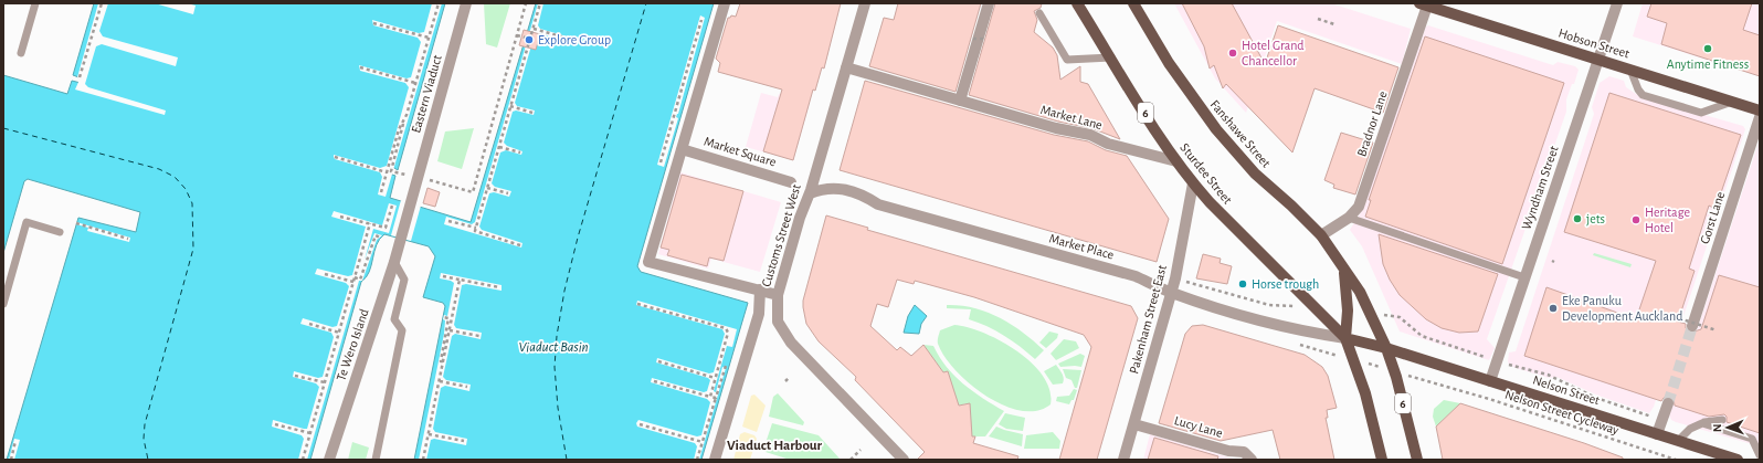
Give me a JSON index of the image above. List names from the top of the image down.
{
  "streets": {
    "main road": [
      "Hobson Street",
      "6",
      "Fanshawe Street",
      "Sturdee Street",
      "Nelson Street"
    ],
    "street": [
      "Eastern Viaduct",
      "Market Lane",
      "Bradnor Lane",
      "Market Square",
      "Wyndham Street",
      "Gorst Lane",
      "Customs Street West",
      "Market Place",
      "Pakenham Street East",
      "Te Wero Island",
      "Lucy Lane"
    ],
    "path": ["Nelson Street Cycleway"]
  },
  "crossings": [
    ["Hobson Street", "Bradnor Lane"],
    ["Hobson Street", "Wyndham Street"],
    ["Eastern Viaduct", "Te Wero Island"],
    ["Market Lane", "Sturdee Street"],
    ["Market Lane", "Customs Street West"],
    ["Bradnor Lane", "Fanshawe Street"],
    ["Fanshawe Street", "Sturdee Street"],
    ["Fanshawe Street", "Market Place"],
    ["Fanshawe Street", "Nelson Street"],
    ["Sturdee Street", "Market Place"],
    ["Sturdee Street", "Pakenham Street East"],
    ["Sturdee Street", "Nelson Street"],
    ["Wyndham Street", "Nelson Street"],
    ["Customs Street West", "Market Place"],
    ["Market Place", "Pakenham Street East"],
    ["Market Place", "Nelson Street"],
    ["Pakenham Street East", "Lucy Lane"]
  ],
  "districts": ["Viaduct Harbour"],
  "water": ["Viaduct Basin"],
  "places": [
    "Explore Group",
    "Anytime Fitness",
    "Hotel Grand Chancellor",
    "jets",
    "Heritage Hotel",
    "Horse trough",
    "Eke Panuku Development Auckland"
  ],
  "north": "left"
}
